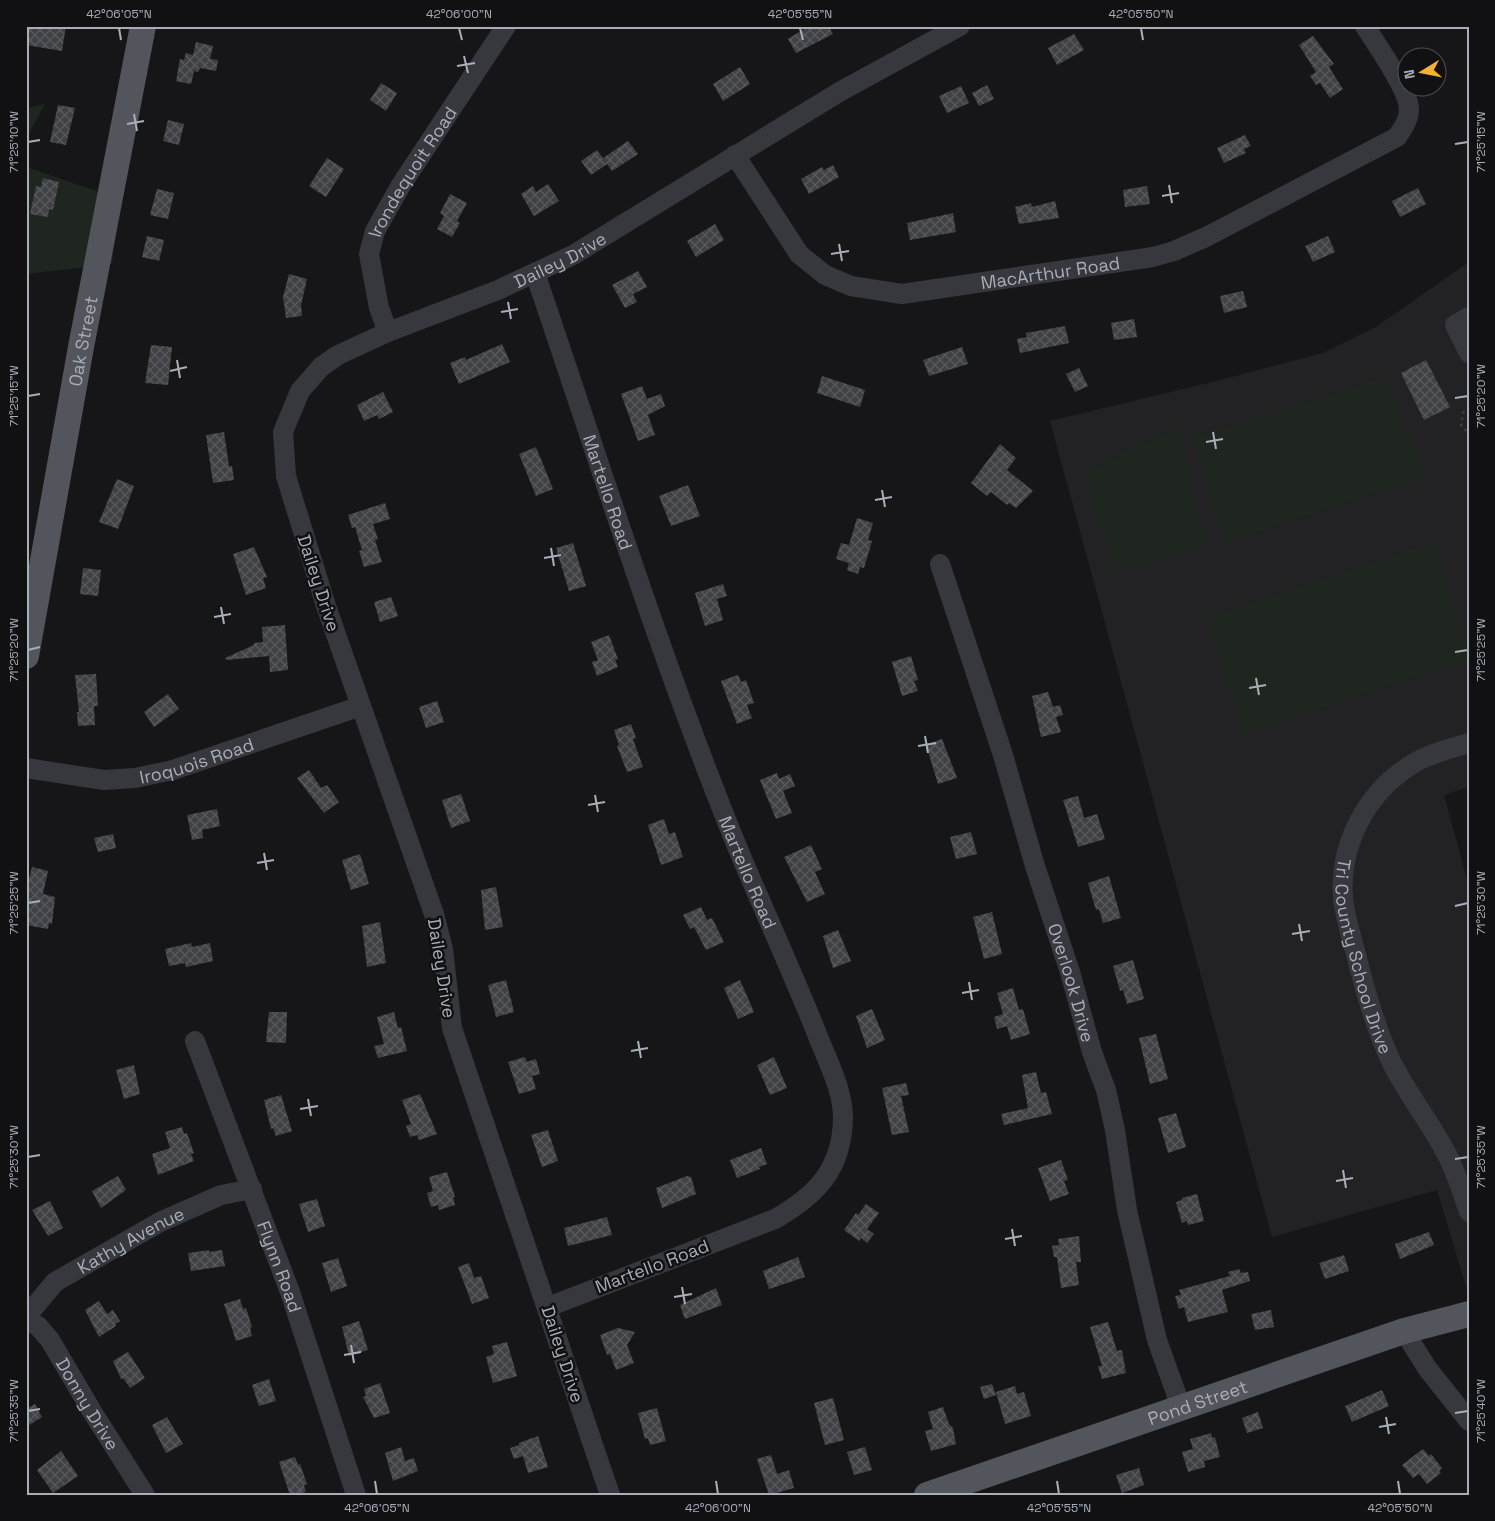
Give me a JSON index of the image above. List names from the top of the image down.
{
  "streets": {
    "main road": ["Oak Street", "Pond Street"],
    "street": [
      "Irondequoit Road",
      "Dailey Drive",
      "MacArthur Road",
      "Martello Road",
      "Iroquois Road",
      "Tri County School Drive",
      "Overlook Drive",
      "Kathy Avenue",
      "Flynn Road",
      "Donny Drive"
    ]
  },
  "crossings": [
    ["Irondequoit Road", "Dailey Drive"],
    ["Dailey Drive", "MacArthur Road"],
    ["Dailey Drive", "Martello Road"],
    ["Dailey Drive", "Iroquois Road"],
    ["Overlook Drive", "Pond Street"],
    ["Kathy Avenue", "Flynn Road"],
    ["Kathy Avenue", "Donny Drive"]
  ],
  "north": "left",
  "coordinates": [
    "42°06'05\"N",
    "42°06'00\"N",
    "42°05'55\"N",
    "42°05'50\"N",
    "71°25'15\"W",
    "71°25'10\"W",
    "71°25'20\"W",
    "71°25'25\"W",
    "71°25'30\"W",
    "71°25'35\"W",
    "71°25'40\"W"
  ]
}
